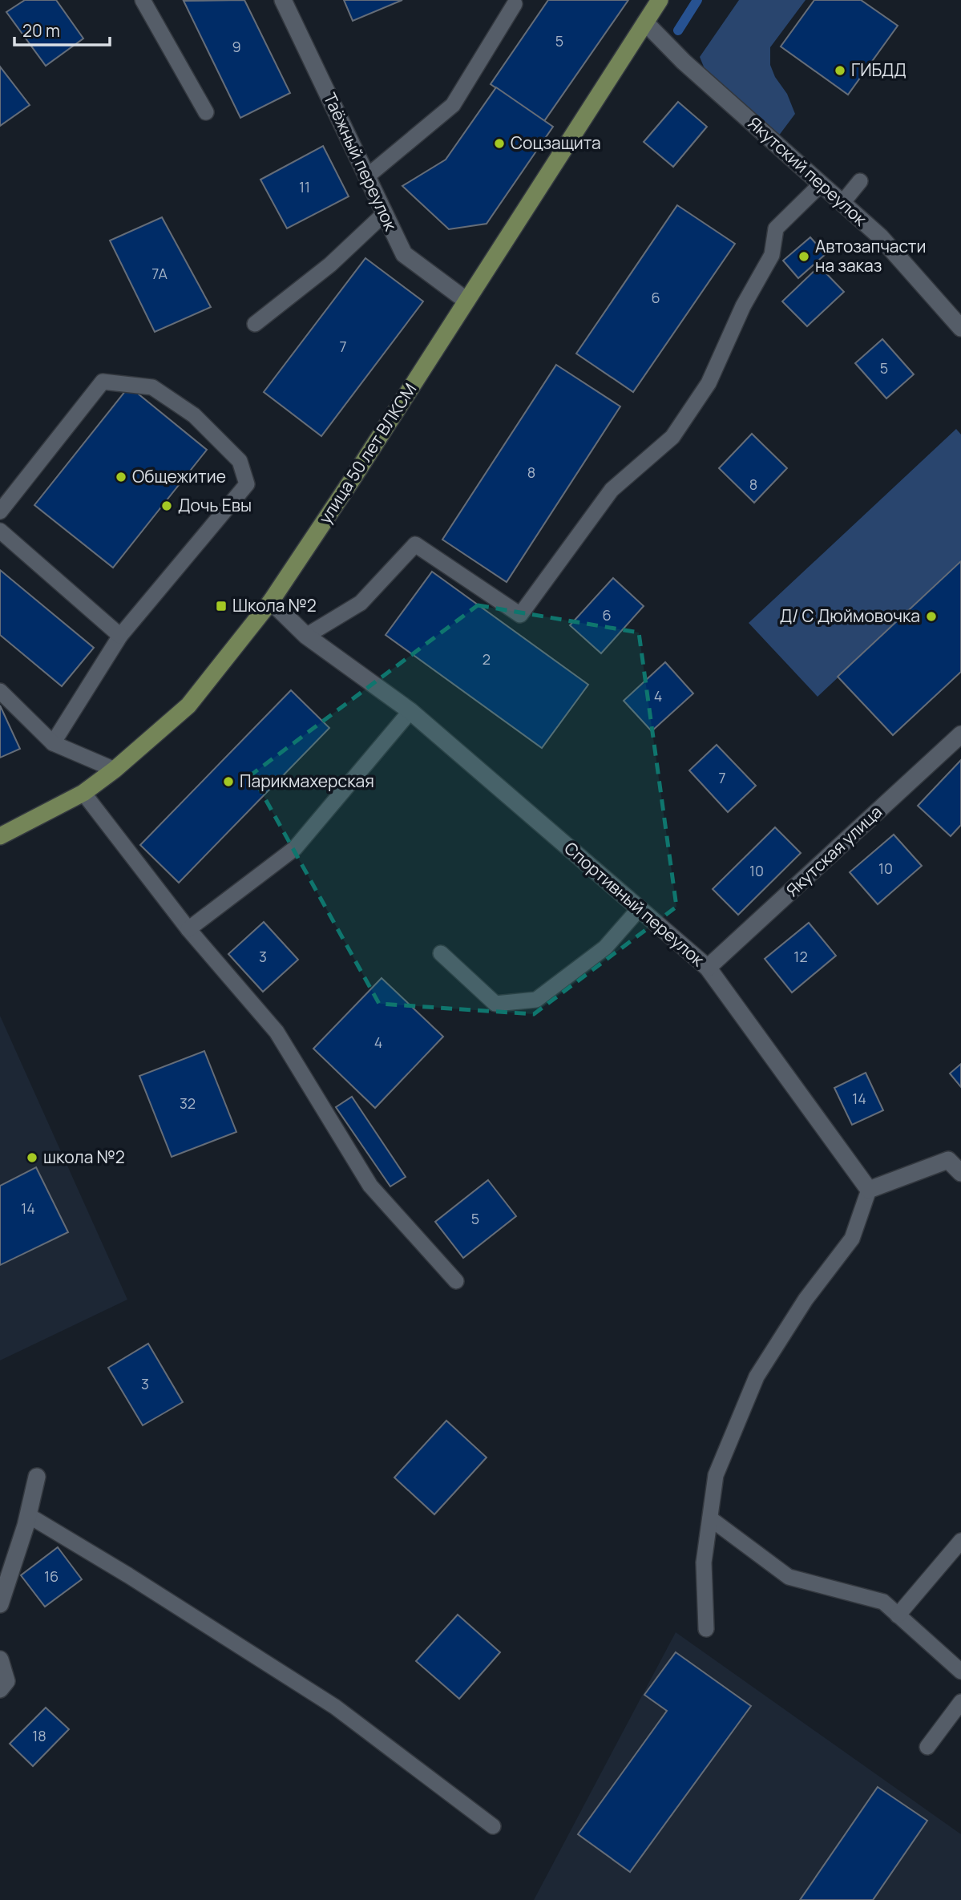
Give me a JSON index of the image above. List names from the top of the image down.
{
  "streets": {
    "main road": ["улица 50 лет ВЛКСМ"],
    "street": [
      "Таёжный переулок",
      "Якутский переулок",
      "Якутская улица",
      "Спортивный переулок"
    ]
  },
  "crossings": [
    ["Таёжный переулок", "улица 50 лет ВЛКСМ"],
    ["Якутский переулок", "улица 50 лет ВЛКСМ"],
    ["улица 50 лет ВЛКСМ", "Спортивный переулок"],
    ["Якутская улица", "Спортивный переулок"]
  ],
  "places": {
    "other": [
      "ГИБДД",
      "Соцзащита",
      "Автозапчасти на заказ",
      "Общежитие",
      "Дочь Евы",
      "Д/ С Дюймовочка",
      "Парикмахерская",
      "школа №2"
    ],
    "transit": ["Школа №2"]
  },
  "house_numbers": [
    "5",
    "9",
    "11",
    "7А",
    "6",
    "7",
    "5",
    "8",
    "8",
    "6",
    "2",
    "4",
    "7",
    "10",
    "10",
    "3",
    "12",
    "4",
    "14",
    "32",
    "14",
    "5",
    "3",
    "16",
    "18"
  ],
  "scale_bar": "20 m"
}
